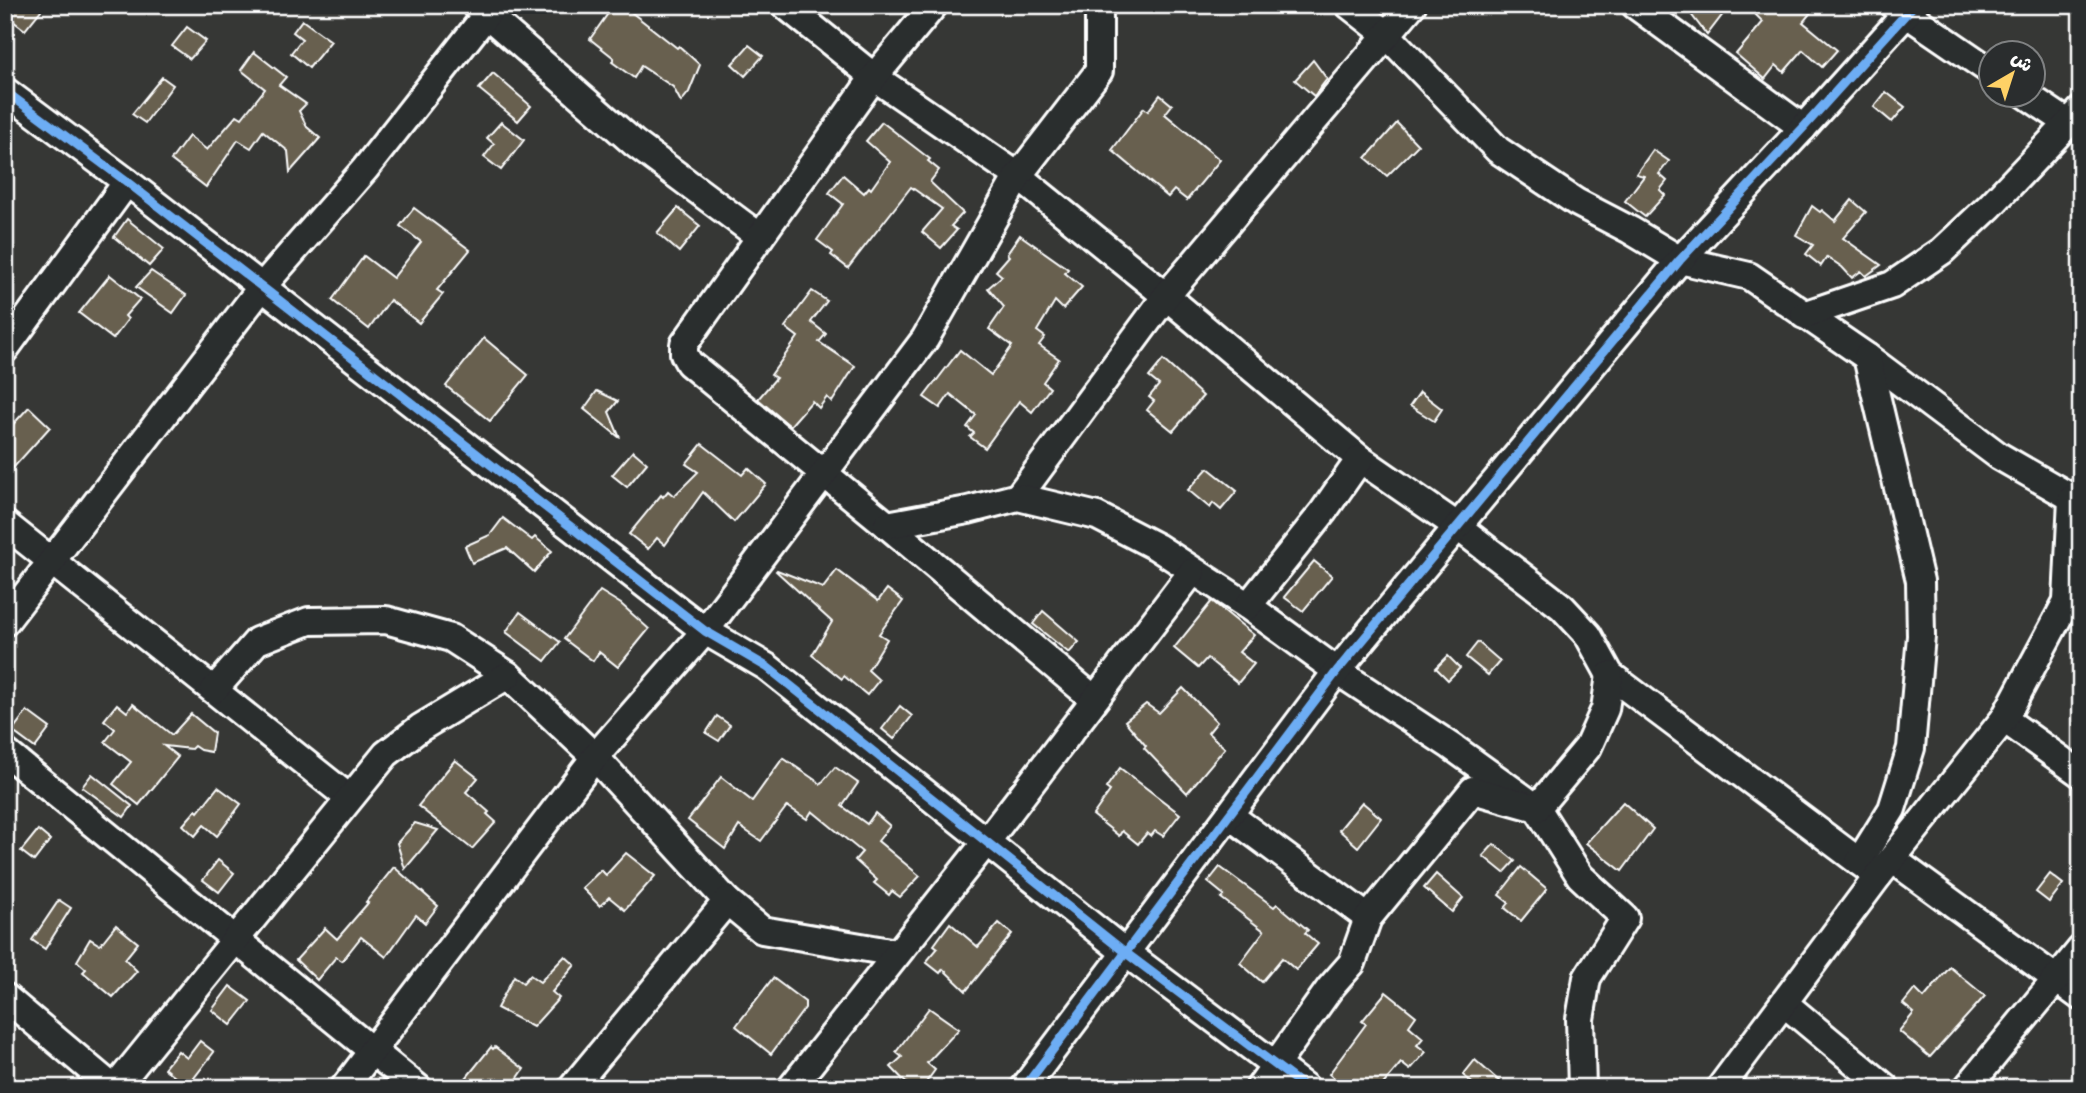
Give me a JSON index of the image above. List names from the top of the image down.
{
  "north": "top right"
}
